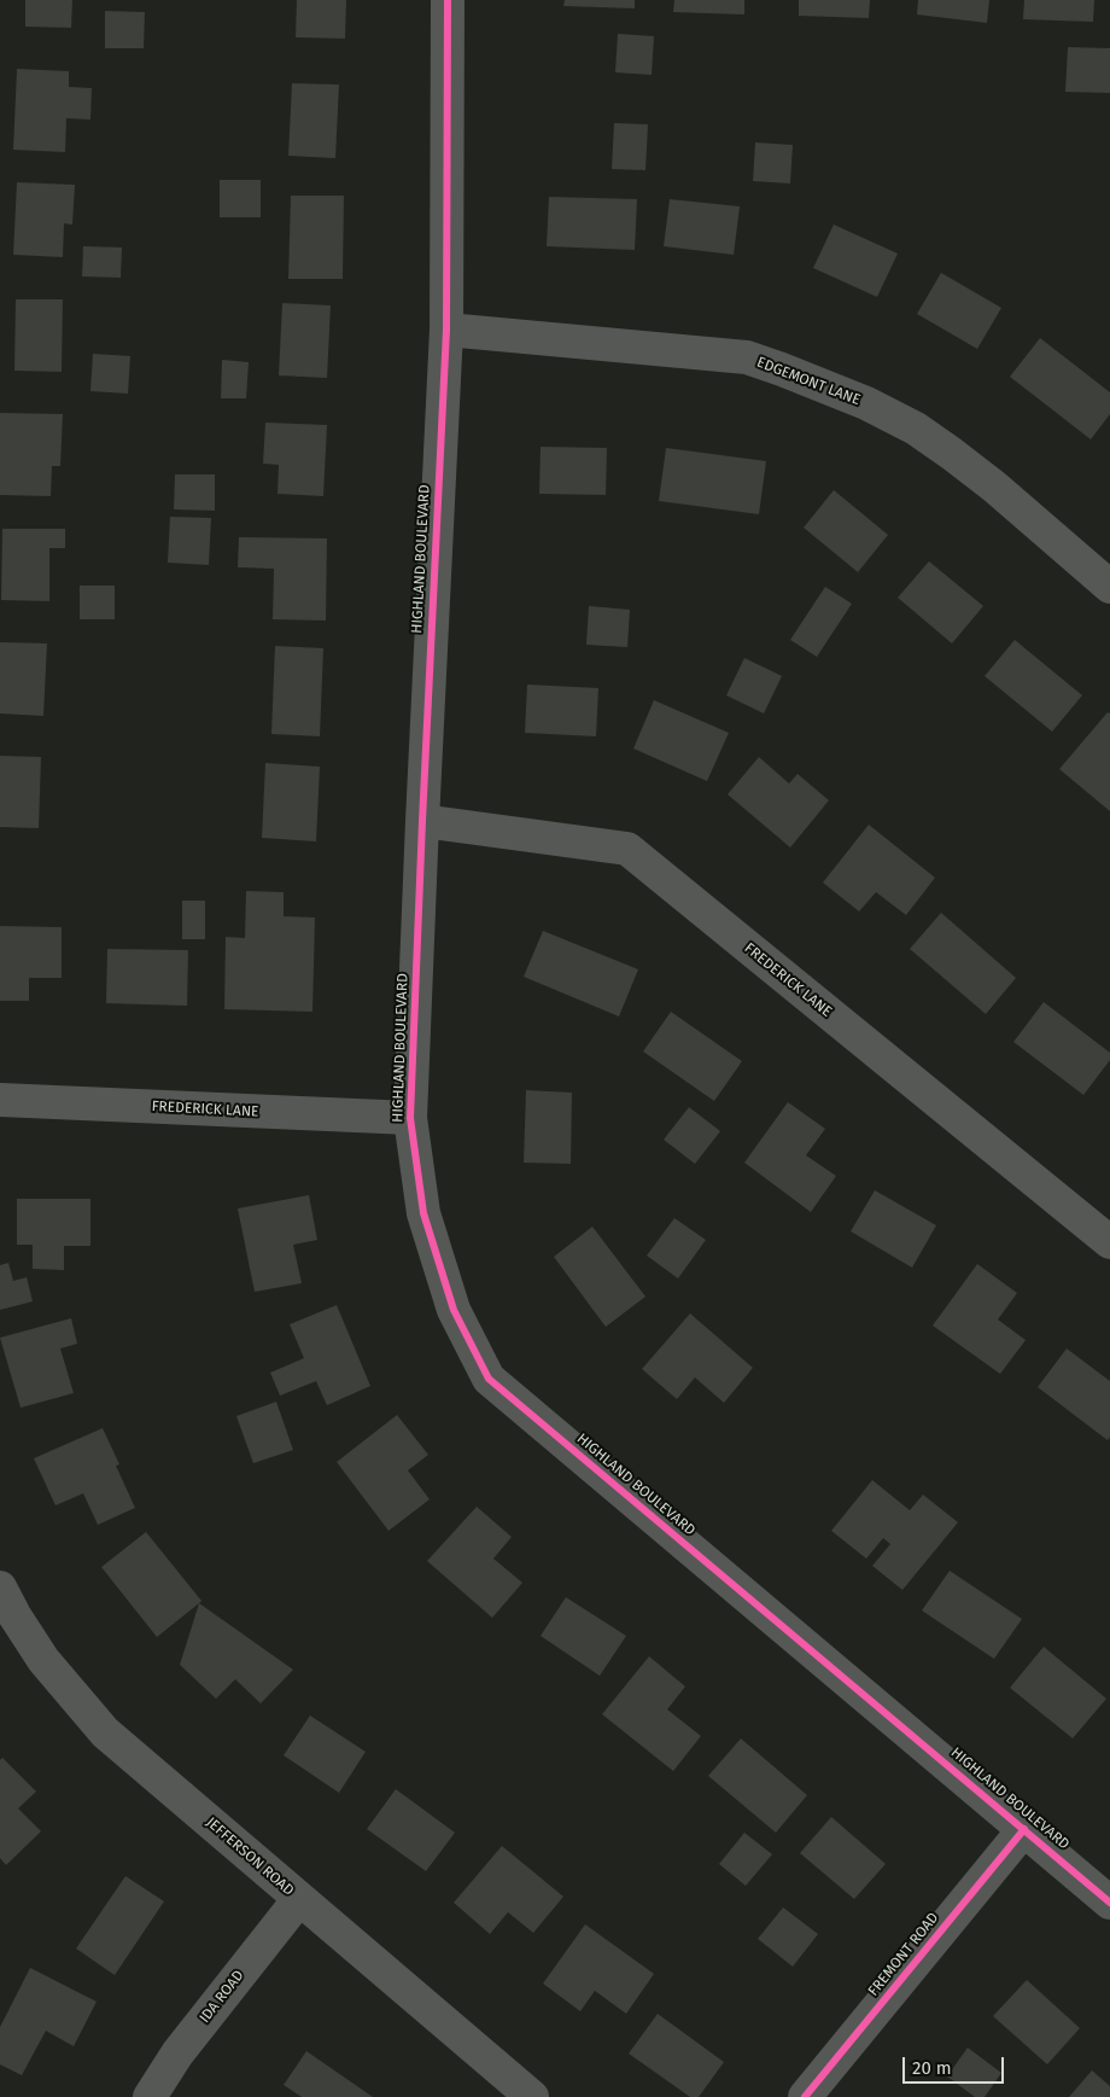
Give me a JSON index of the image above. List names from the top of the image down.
{
  "streets": {
    "street": [
      "EDGEMONT LANE",
      "HIGHLAND BOULEVARD",
      "FREDERICK LANE",
      "JEFFERSON ROAD",
      "FREMONT ROAD",
      "IDA ROAD"
    ]
  },
  "crossings": [
    ["EDGEMONT LANE", "HIGHLAND BOULEVARD"],
    ["HIGHLAND BOULEVARD", "FREDERICK LANE"],
    ["HIGHLAND BOULEVARD", "FREMONT ROAD"],
    ["JEFFERSON ROAD", "IDA ROAD"]
  ],
  "scale_bar": "20 m"
}
